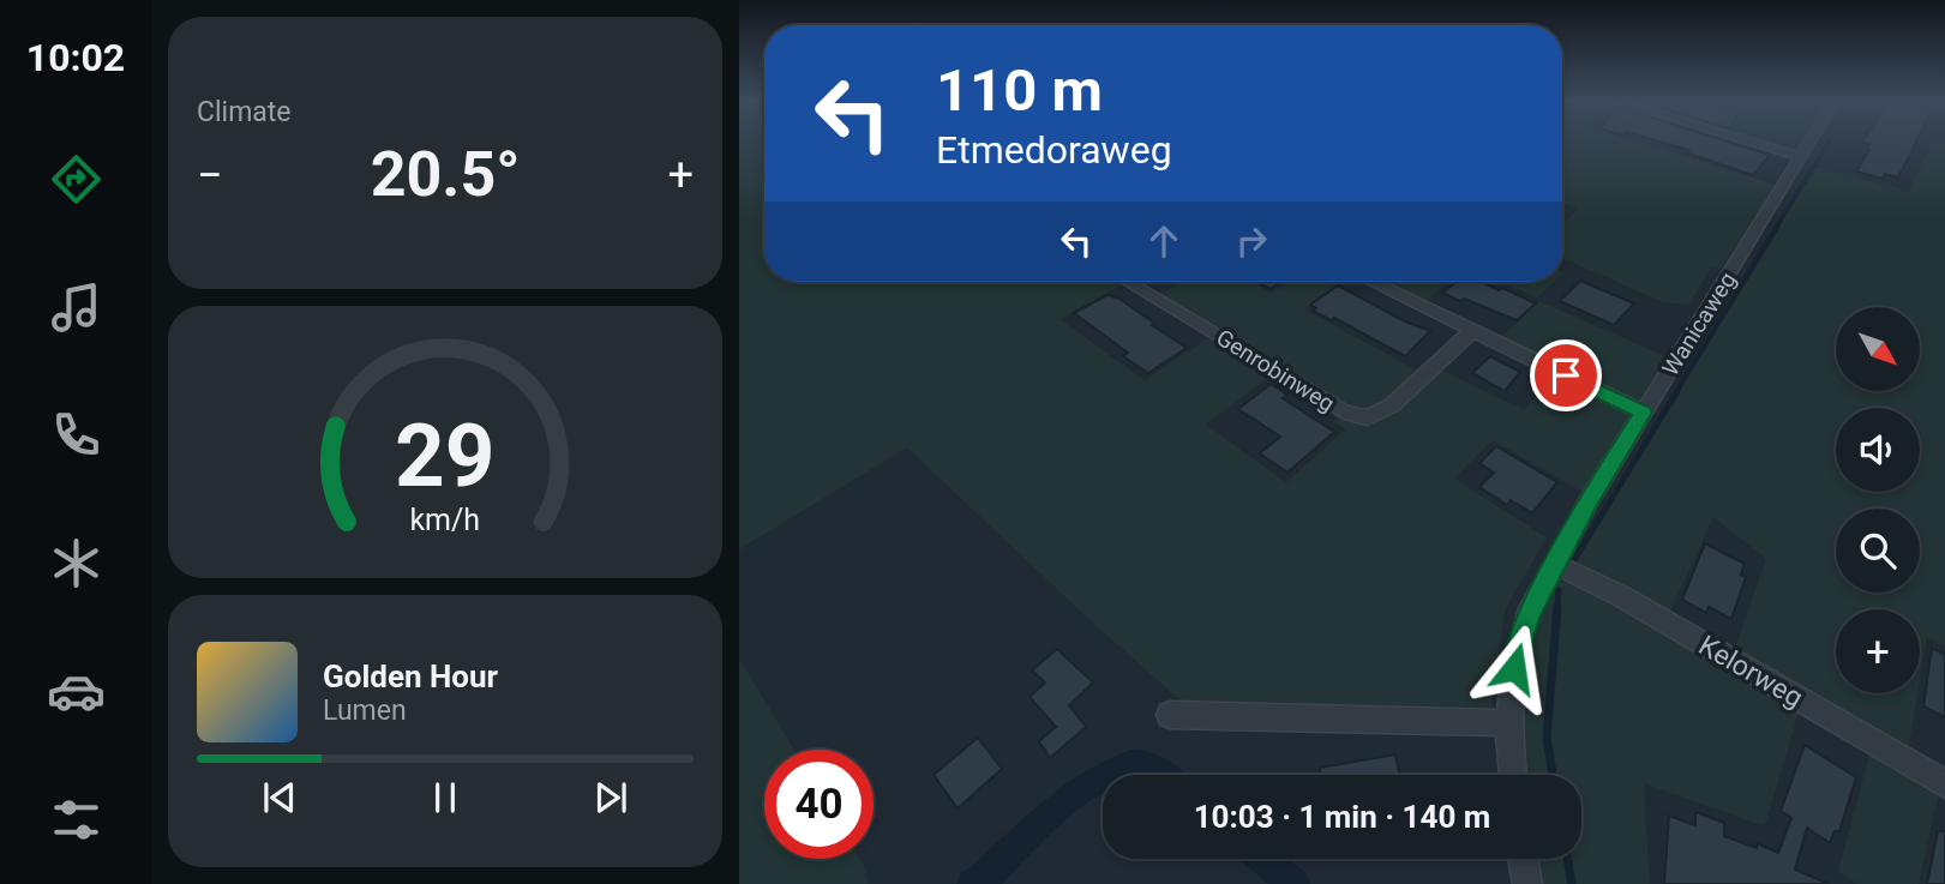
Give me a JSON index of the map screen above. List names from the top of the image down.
{
  "streets": {
    "street": ["Wanicaweg", "Genrobinweg", "Kelorweg"]
  },
  "crossings": [
    ["Wanicaweg", "Kelorweg"]
  ],
  "north": "bottom right",
  "page": {
    "tabs": "10:02",
    "tile": "Climate",
    "turn": ["110 m", "Etmedoraweg"],
    "heat": ["−", "20.5°", "+"],
    "map_buttons": "+",
    "song": ["Golden Hour", "Lumen"],
    "limit": "40",
    "trip": "10:03 · 1 min · 140 m",
    "gauge": ["29", "km/h"]
  }
}
